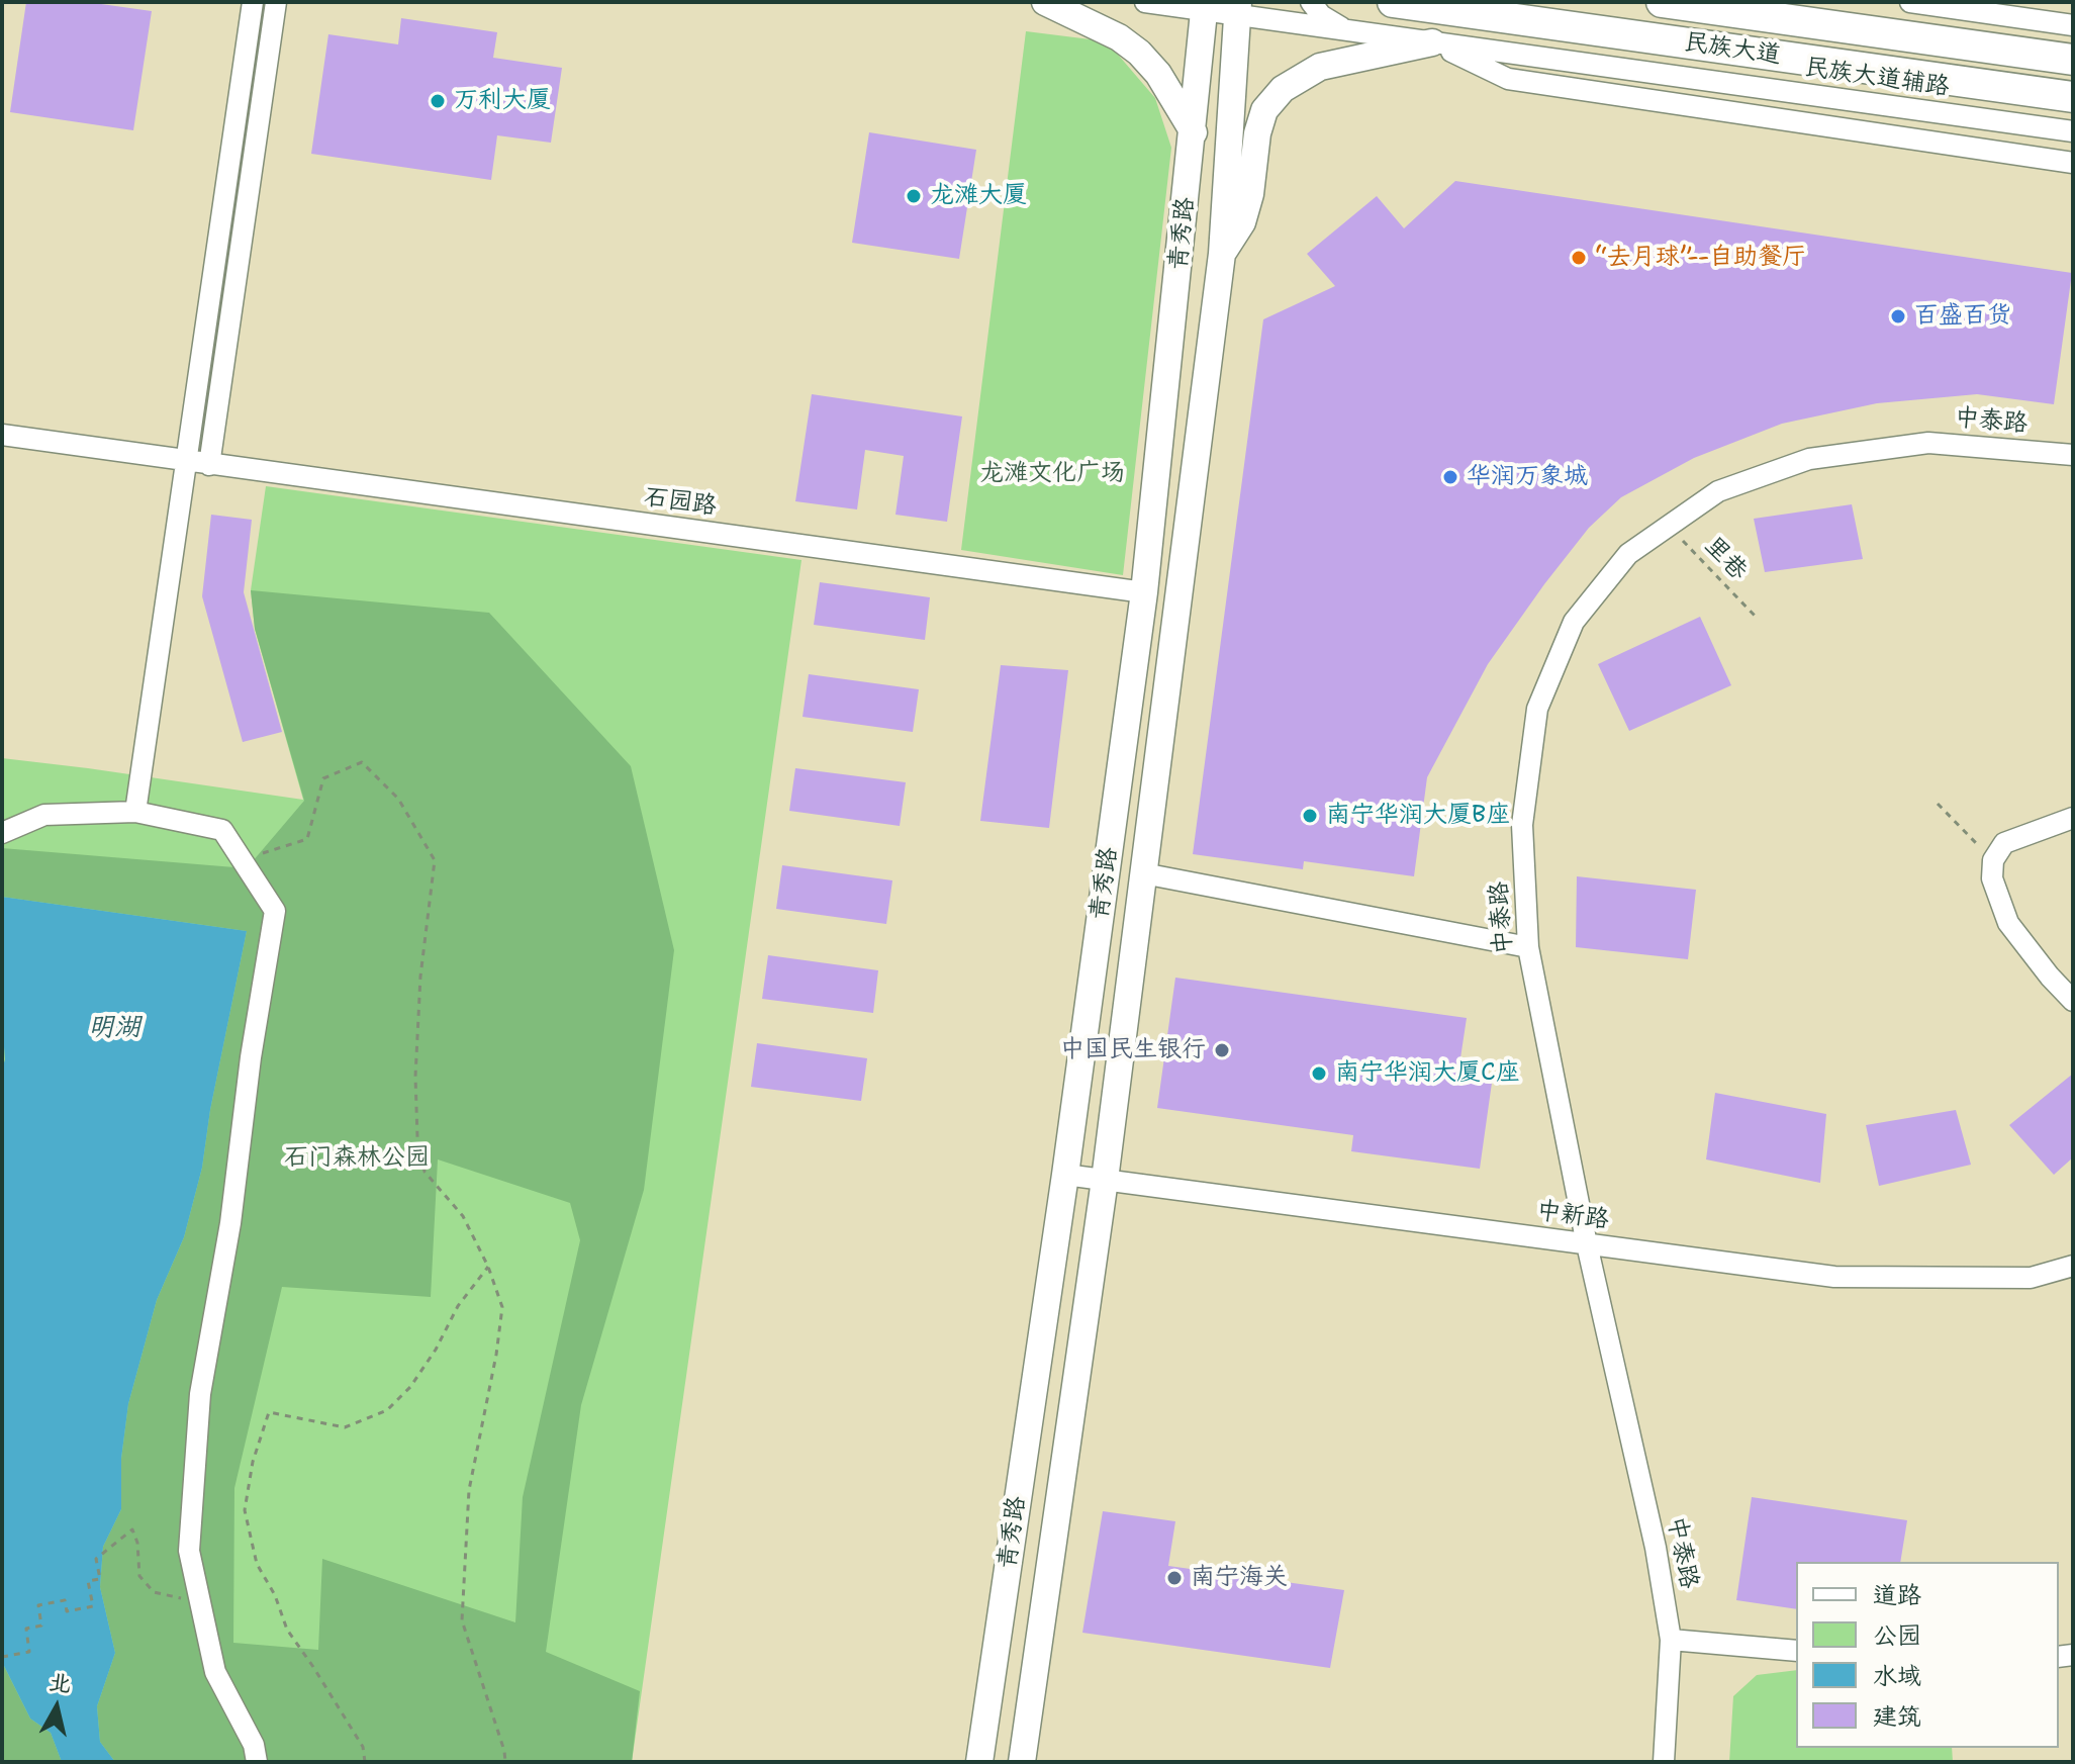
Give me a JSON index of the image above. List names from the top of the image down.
{
  "streets": {
    "highway": ["民族大道"],
    "main road": ["青秀路"],
    "street": [
      "民族大道辅路",
      "中泰路",
      "石园路",
      "中新路"
    ],
    "path": ["里巷"]
  },
  "crossings": [
    ["民族大道辅路", "青秀路"],
    ["青秀路", "石园路"],
    ["青秀路", "中新路"],
    ["中泰路", "里巷"],
    ["中泰路", "中新路"]
  ],
  "water": ["明湖"],
  "parks": ["龙滩文化广场", "石门森林公园"],
  "places": [
    "万利大厦",
    "龙滩大厦",
    "“去月球”--自助餐厅",
    "百盛百货",
    "华润万象城",
    "南宁华润大厦B座",
    "中国民生银行",
    "南宁华润大厦C座",
    "南宁海关"
  ],
  "legend": [
    "道路",
    "公园",
    "水域",
    "建筑"
  ],
  "north": "top"
}
